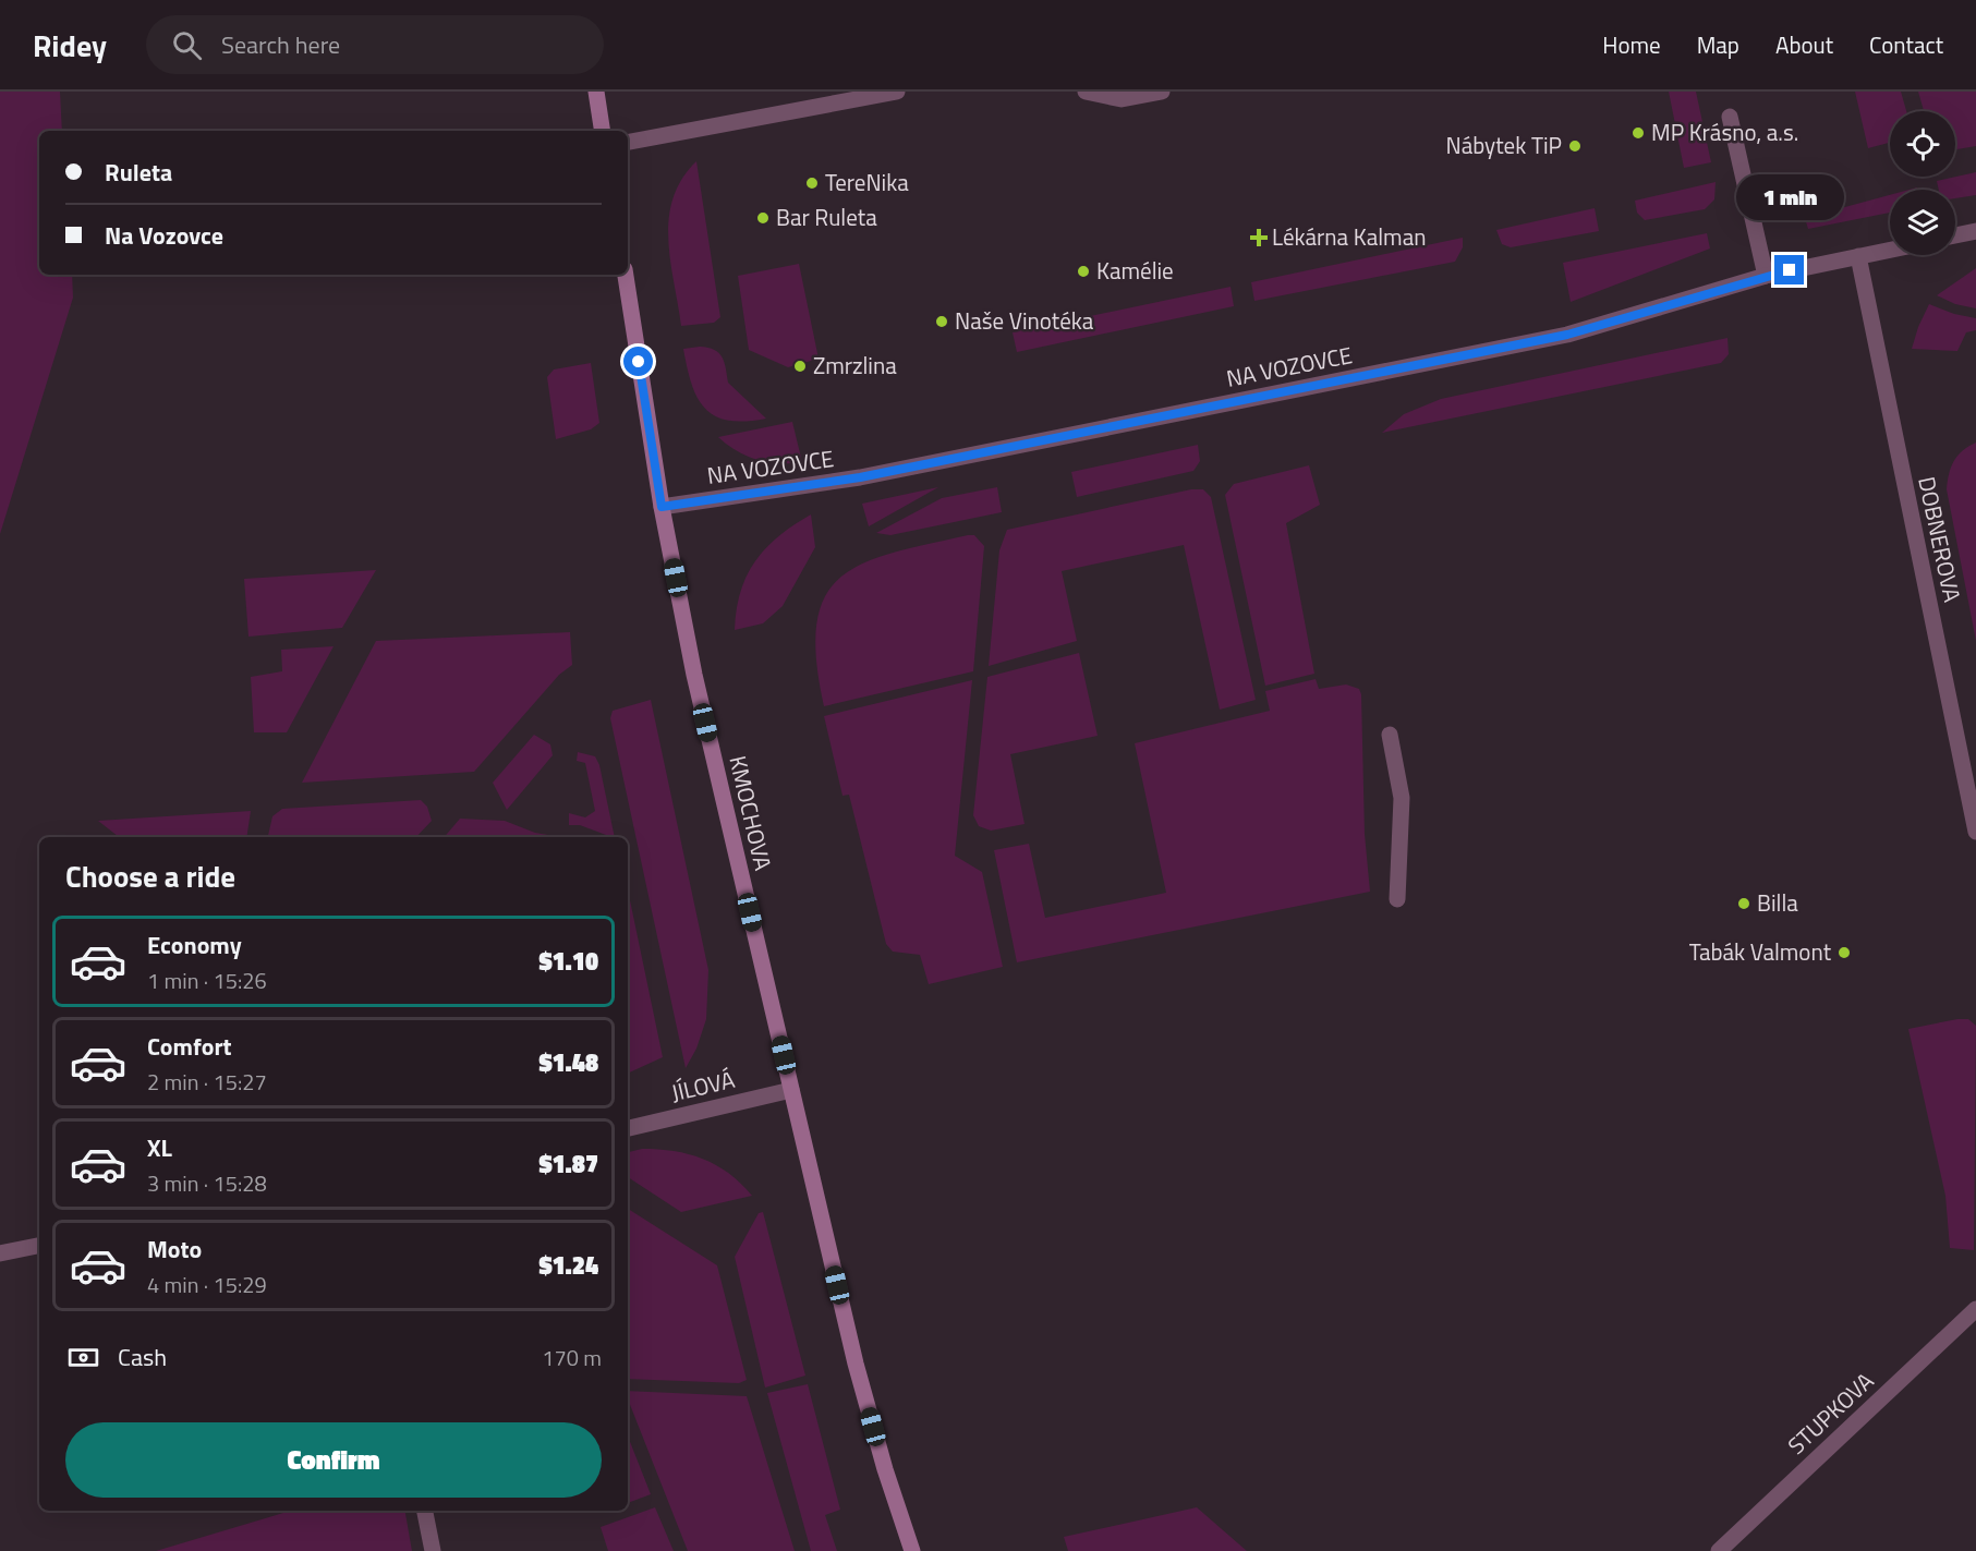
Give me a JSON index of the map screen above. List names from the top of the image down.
{
  "streets": {
    "street": [
      "NA VOZOVCE",
      "DOBNEROVA",
      "KMOCHOVA",
      "JÍLOVÁ",
      "STUPKOVA"
    ]
  },
  "crossings": [
    ["NA VOZOVCE", "DOBNEROVA"],
    ["NA VOZOVCE", "KMOCHOVA"],
    ["KMOCHOVA", "JÍLOVÁ"]
  ],
  "places": {
    "other": [
      "MP Krásno, a.s.",
      "Nábytek TiP",
      "TereNika",
      "Bar Ruleta",
      "Kamélie",
      "Naše Vinotéka",
      "Zmrzlina",
      "Billa",
      "Tabák Valmont"
    ],
    "health": ["Lékárna Kalman"]
  },
  "page": {
    "header": "Ridey",
    "search": "Search here",
    "nav": [
      "Home",
      "Map",
      "About",
      "Contact"
    ],
    "banner": ["Ruleta", "Na Vozovce"],
    "bubble": "1 min",
    "heading": "Choose a ride",
    "list": [
      {
        "name": "Economy",
        "note": "1 min · 15:26",
        "value": "$1.10"
      },
      {
        "name": "Comfort",
        "note": "2 min · 15:27",
        "value": "$1.48"
      },
      {
        "name": "XL",
        "note": "3 min · 15:28",
        "value": "$1.87"
      },
      {
        "name": "Moto",
        "note": "4 min · 15:29",
        "value": "$1.24"
      }
    ],
    "pay": ["Cash", "170 m"],
    "buttons": "Confirm"
  }
}
